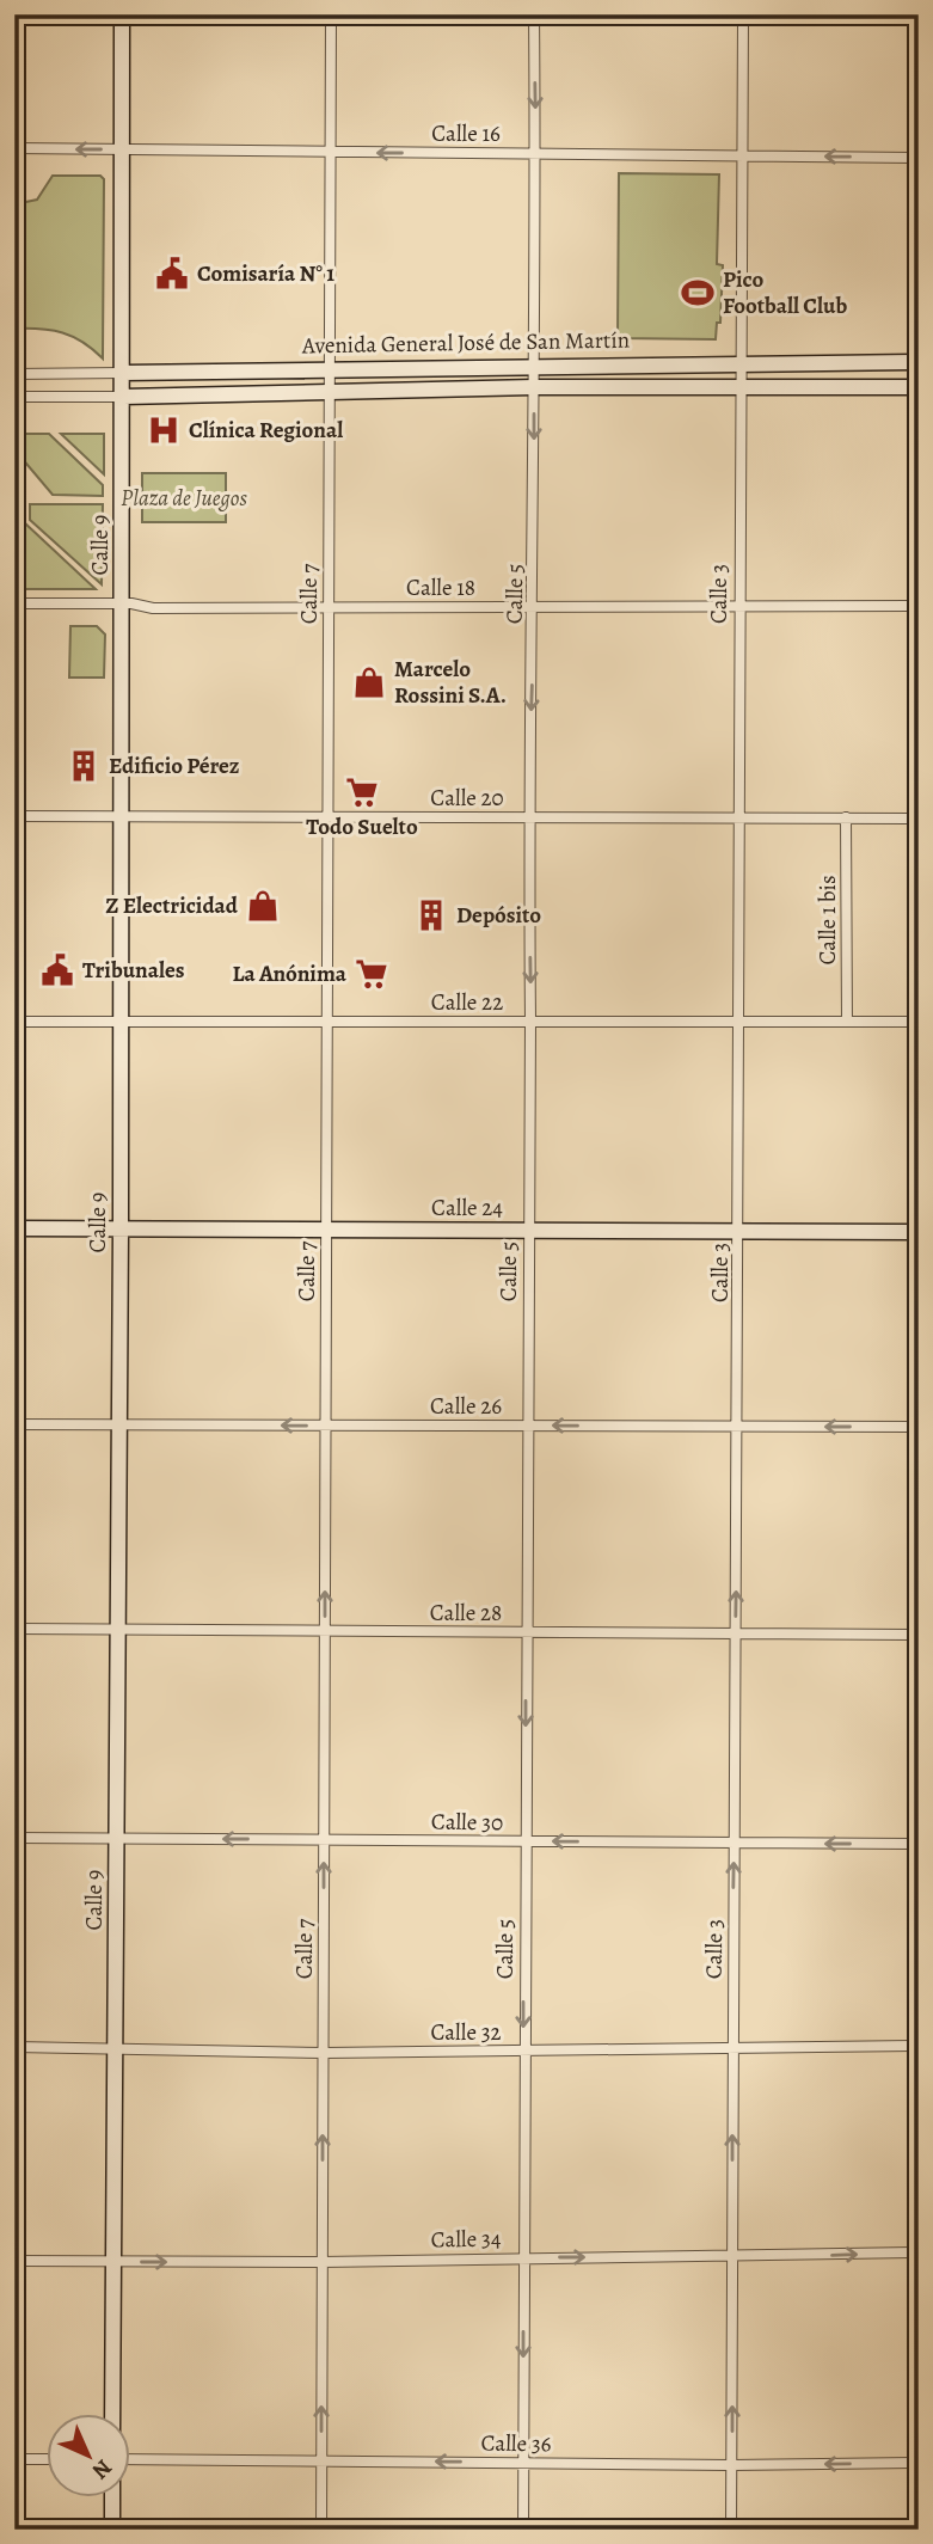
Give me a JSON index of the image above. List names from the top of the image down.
{
  "streets": {
    "main road": ["Avenida General José de San Martín", "Calle 9", "Calle 24"],
    "street": [
      "Calle 16",
      "Calle 18",
      "Calle 7",
      "Calle 5",
      "Calle 3",
      "Calle 20",
      "Calle 1 bis",
      "Calle 22",
      "Calle 26",
      "Calle 28",
      "Calle 30",
      "Calle 32",
      "Calle 34",
      "Calle 36"
    ]
  },
  "crossings": [
    ["Calle 16", "Calle 9"],
    ["Calle 16", "Calle 7"],
    ["Calle 16", "Calle 5"],
    ["Calle 16", "Calle 3"],
    ["Avenida General José de San Martín", "Calle 9"],
    ["Avenida General José de San Martín", "Calle 7"],
    ["Avenida General José de San Martín", "Calle 5"],
    ["Avenida General José de San Martín", "Calle 3"],
    ["Calle 9", "Calle 18"],
    ["Calle 9", "Calle 20"],
    ["Calle 9", "Calle 22"],
    ["Calle 9", "Calle 24"],
    ["Calle 9", "Calle 26"],
    ["Calle 9", "Calle 28"],
    ["Calle 9", "Calle 30"],
    ["Calle 9", "Calle 32"],
    ["Calle 9", "Calle 34"],
    ["Calle 18", "Calle 7"],
    ["Calle 18", "Calle 5"],
    ["Calle 18", "Calle 3"],
    ["Calle 7", "Calle 20"],
    ["Calle 7", "Calle 22"],
    ["Calle 7", "Calle 24"],
    ["Calle 7", "Calle 26"],
    ["Calle 7", "Calle 28"],
    ["Calle 7", "Calle 30"],
    ["Calle 7", "Calle 32"],
    ["Calle 7", "Calle 34"],
    ["Calle 7", "Calle 36"],
    ["Calle 5", "Calle 20"],
    ["Calle 5", "Calle 22"],
    ["Calle 5", "Calle 24"],
    ["Calle 5", "Calle 26"],
    ["Calle 5", "Calle 28"],
    ["Calle 5", "Calle 30"],
    ["Calle 5", "Calle 32"],
    ["Calle 5", "Calle 34"],
    ["Calle 5", "Calle 36"],
    ["Calle 3", "Calle 20"],
    ["Calle 3", "Calle 22"],
    ["Calle 3", "Calle 24"],
    ["Calle 3", "Calle 26"],
    ["Calle 3", "Calle 28"],
    ["Calle 3", "Calle 30"],
    ["Calle 3", "Calle 32"],
    ["Calle 3", "Calle 34"],
    ["Calle 3", "Calle 36"],
    ["Calle 20", "Calle 1 bis"],
    ["Calle 1 bis", "Calle 22"]
  ],
  "one_way": [
    "Calle 16",
    "Calle 5",
    "Calle 26",
    "Calle 30",
    "Calle 34",
    "Calle 36"
  ],
  "parks": ["Plaza de Juegos"],
  "places": {
    "public building": ["Comisaría N° 1", "Tribunales"],
    "sports": ["Pico Football Club"],
    "hospital": ["Clínica Regional"],
    "shop": ["Marcelo Rossini S.A.", "Z Electricidad"],
    "building": ["Edificio Pérez", "Depósito"],
    "supermarket": ["Todo Suelto", "La Anónima"]
  },
  "north": "bottom right"
}
